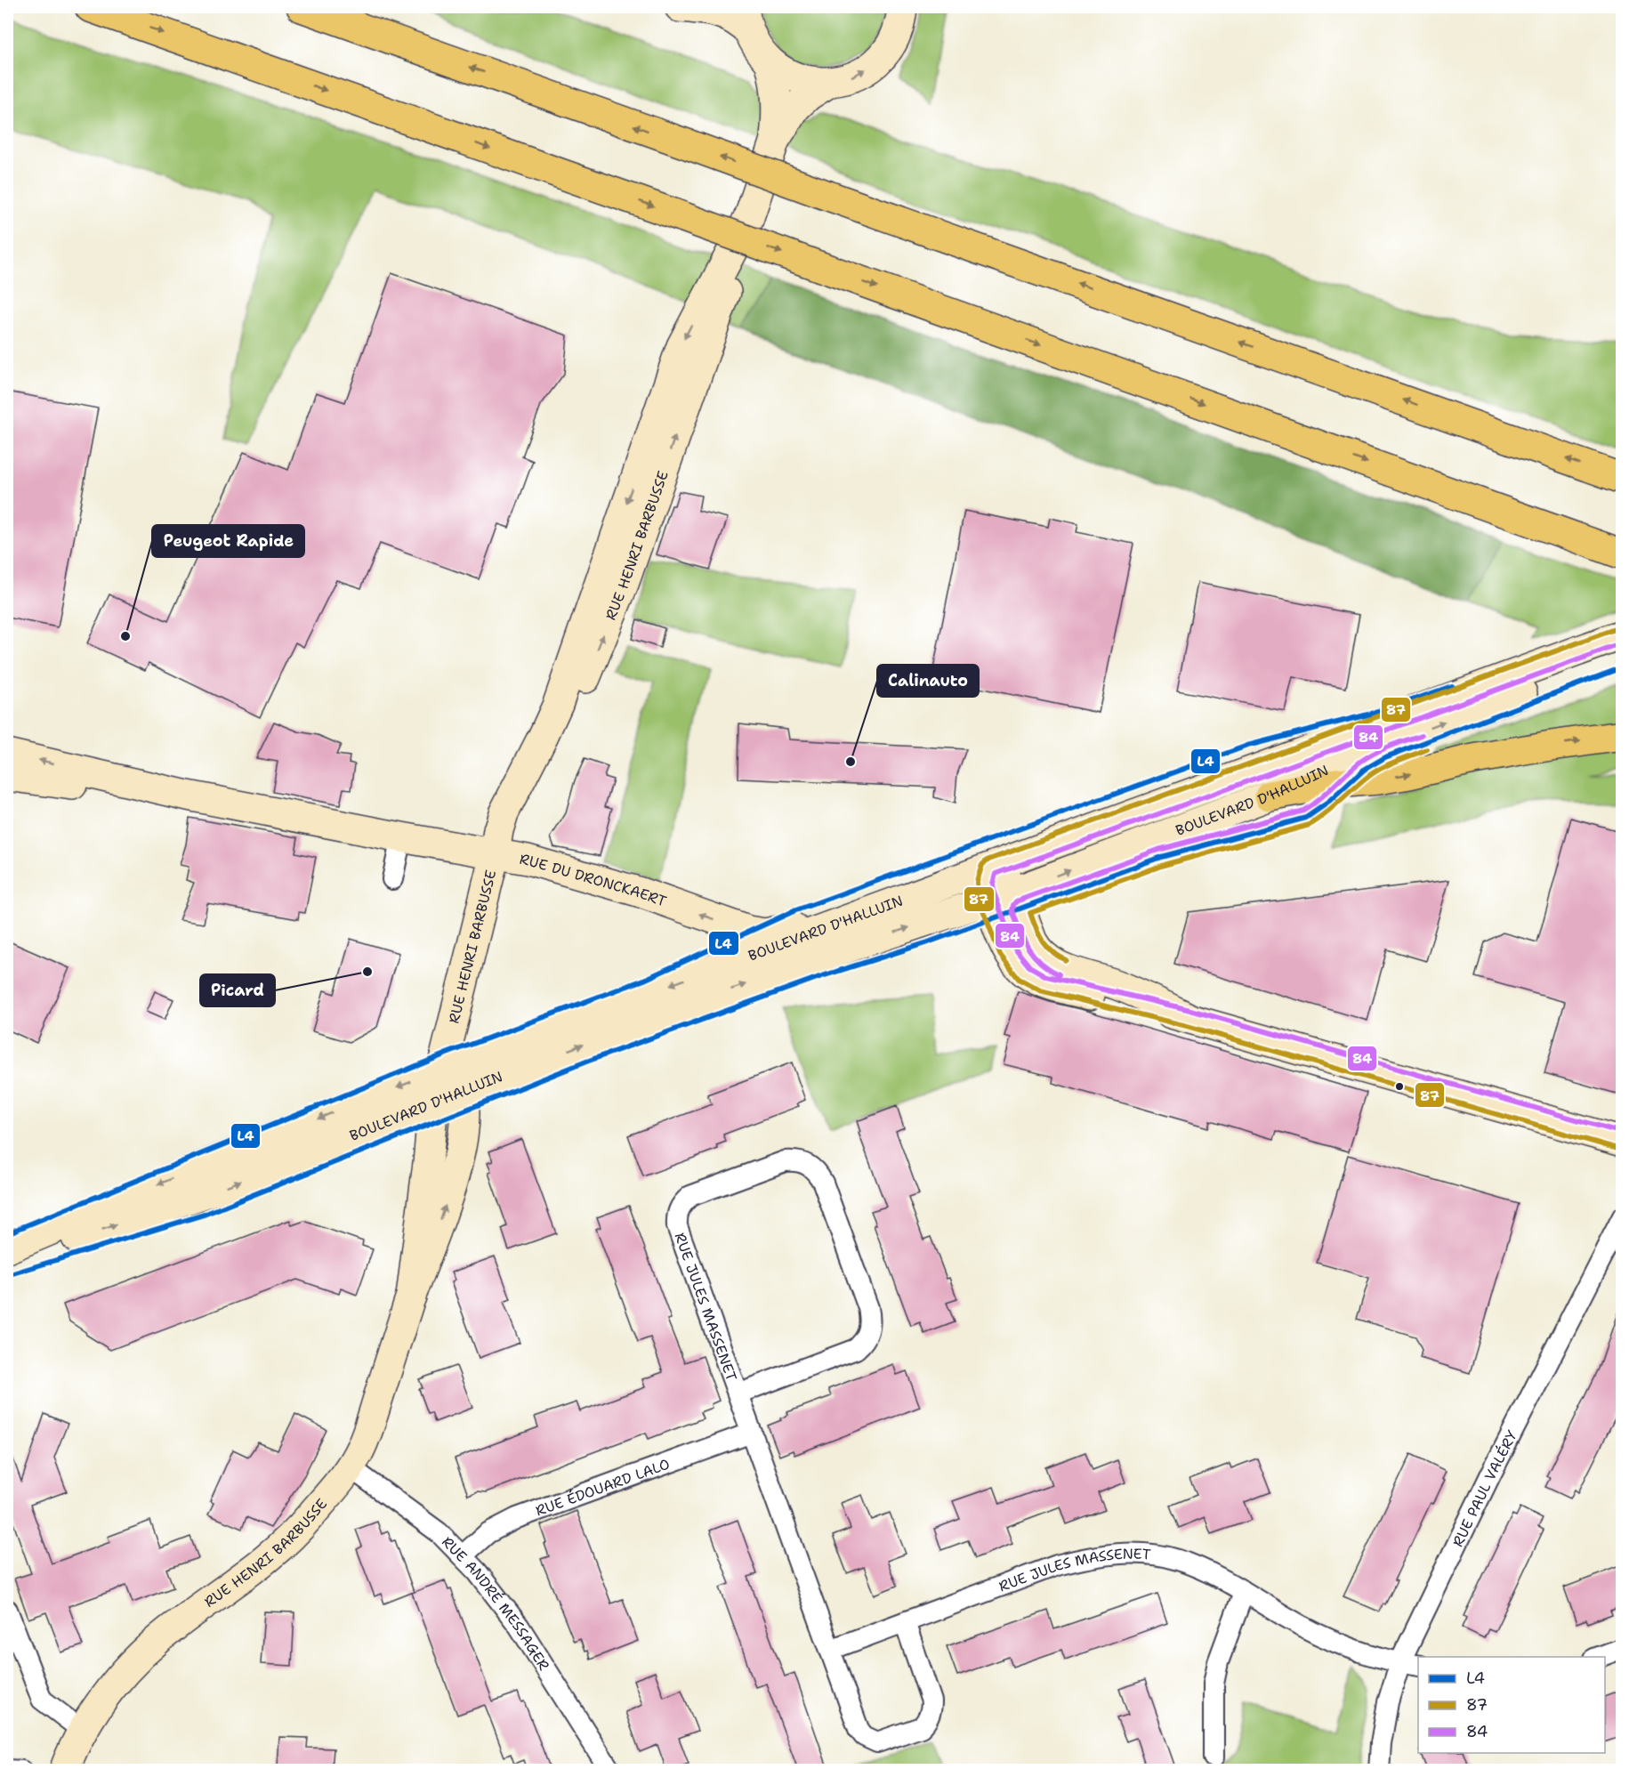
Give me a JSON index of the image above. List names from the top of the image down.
{
  "streets": {
    "main road": ["RUE HENRI BARBUSSE", "BOULEVARD D'HALLUIN", "RUE DU DRONCKAERT"],
    "street": [
      "RUE JULES MASSENET",
      "RUE ÉDOUARD LALO",
      "RUE PAUL VALÉRY",
      "RUE ANDRÉ MESSAGER"
    ]
  },
  "crossings": [
    ["RUE HENRI BARBUSSE", "BOULEVARD D'HALLUIN"],
    ["RUE HENRI BARBUSSE", "RUE DU DRONCKAERT"],
    ["RUE HENRI BARBUSSE", "RUE ANDRÉ MESSAGER"],
    ["BOULEVARD D'HALLUIN", "RUE DU DRONCKAERT"],
    ["RUE JULES MASSENET", "RUE ÉDOUARD LALO"],
    ["RUE JULES MASSENET", "RUE PAUL VALÉRY"],
    ["RUE ÉDOUARD LALO", "RUE ANDRÉ MESSAGER"]
  ],
  "one_way": ["RUE DU DRONCKAERT"],
  "places": ["Peugeot Rapide", "Calinauto", "Picard"],
  "lines": ["transit line 87", "transit line 84", "transit line L4"],
  "legend": ["L4", "87", "84"]
}
